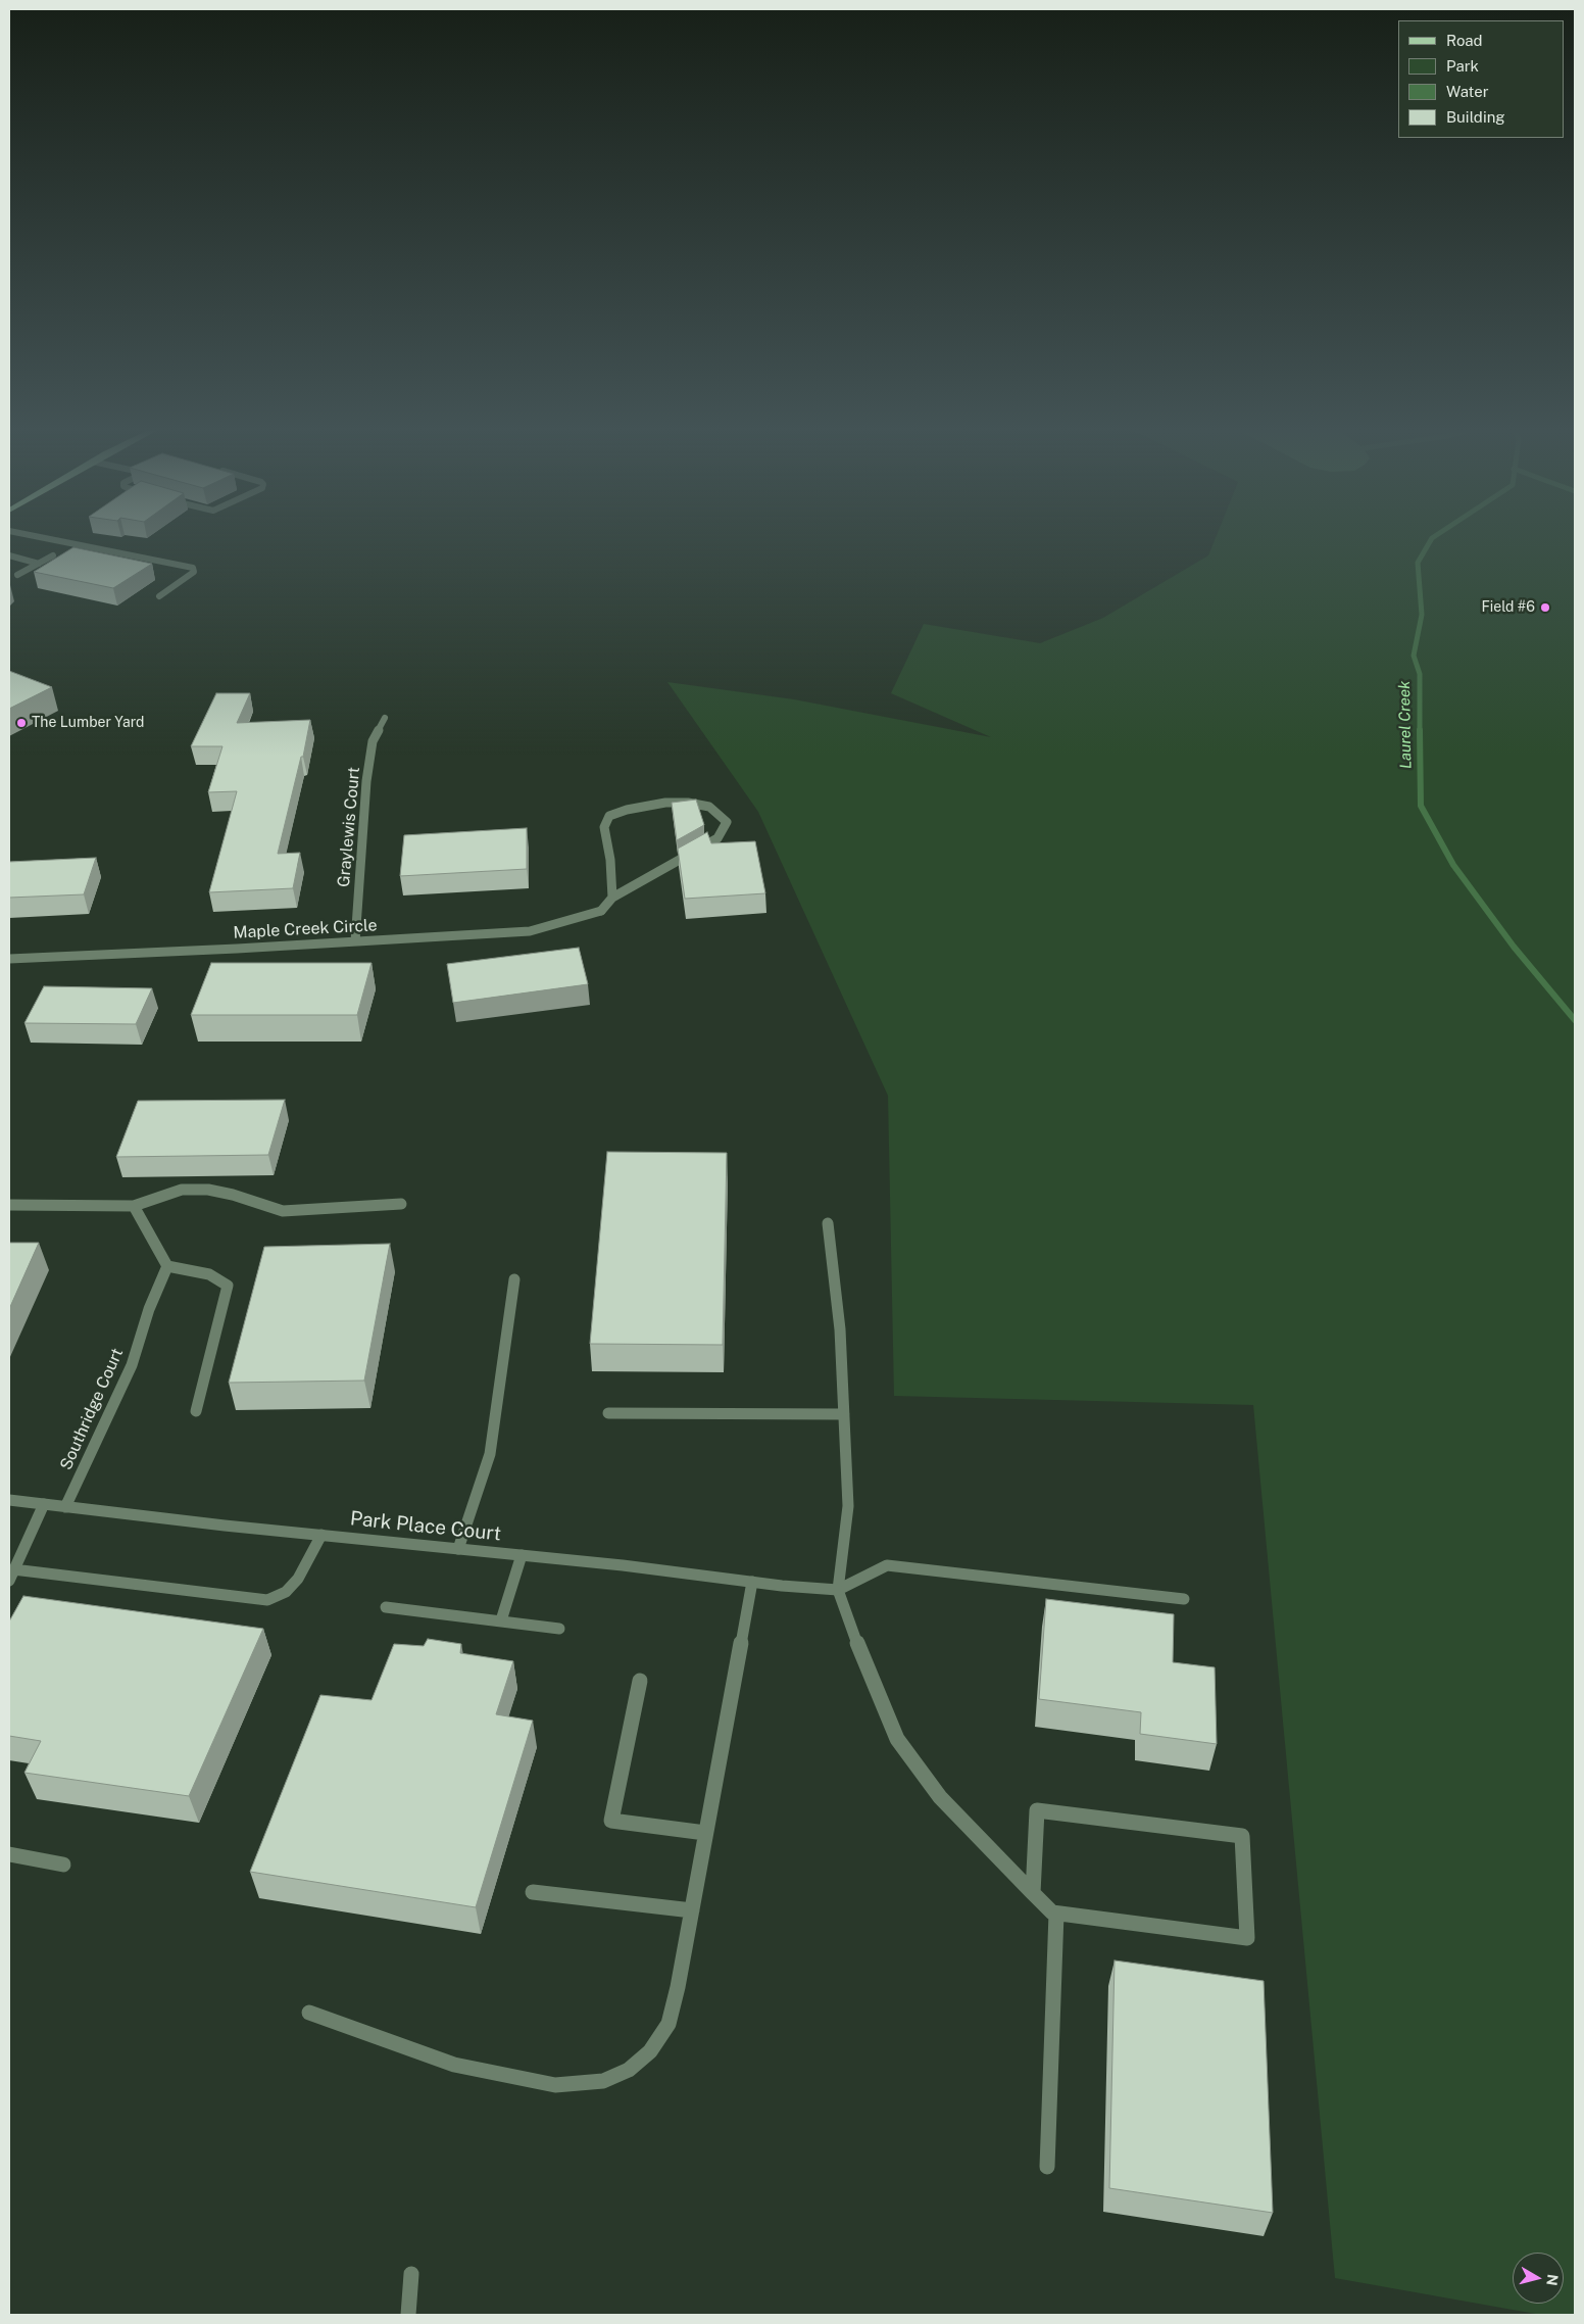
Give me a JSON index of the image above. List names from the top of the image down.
{
  "streets": {
    "street": [
      "Graylewis Court",
      "Maple Creek Circle",
      "Southridge Court",
      "Park Place Court"
    ]
  },
  "crossings": [
    ["Graylewis Court", "Maple Creek Circle"],
    ["Southridge Court", "Park Place Court"]
  ],
  "water": ["Laurel Creek"],
  "places": ["Field #6", "The Lumber Yard"],
  "legend": [
    "Road",
    "Park",
    "Water",
    "Building"
  ],
  "north": "right"
}
